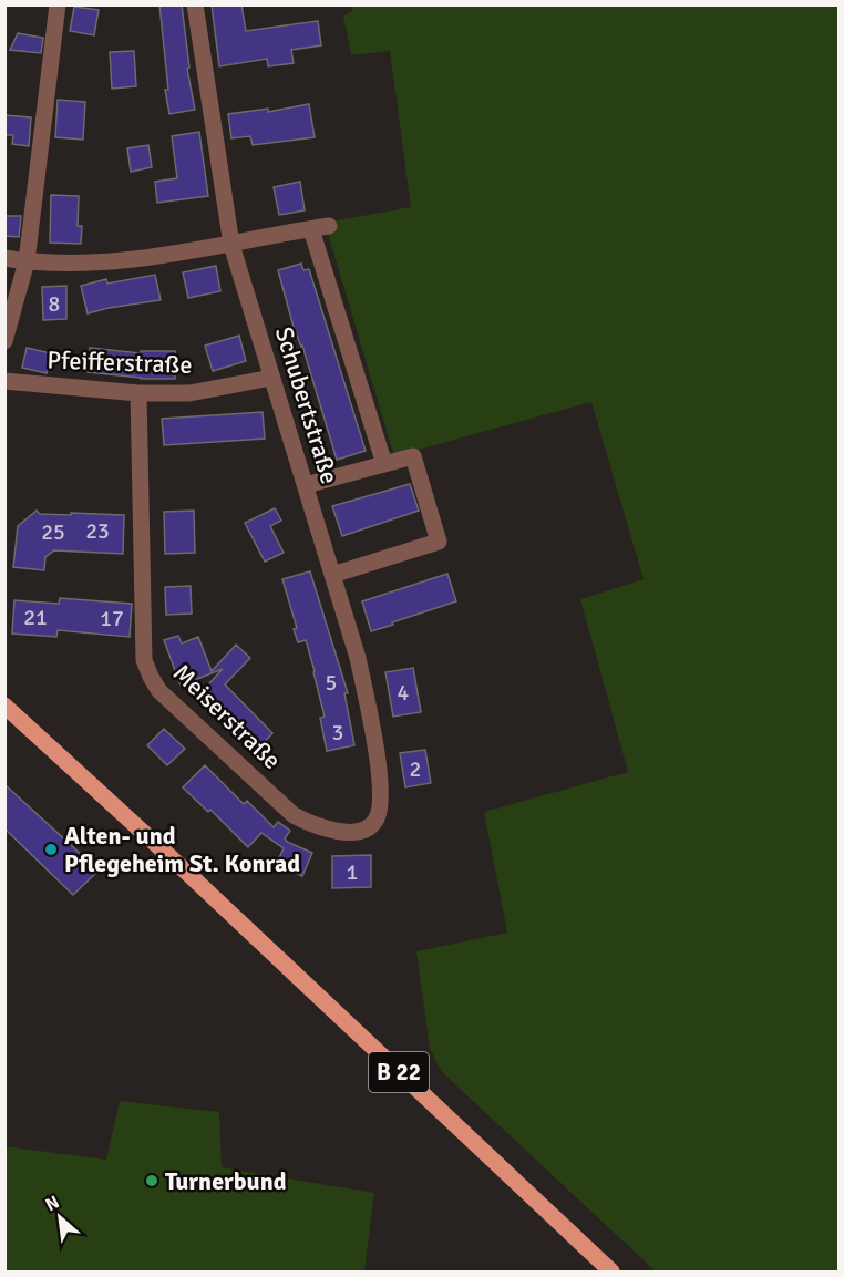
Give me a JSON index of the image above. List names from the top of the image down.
{
  "streets": {
    "main road": ["B 22"],
    "street": ["Pfeifferstraße", "Schubertstraße", "Meiserstraße"]
  },
  "crossings": [
    ["Pfeifferstraße", "Schubertstraße"],
    ["Pfeifferstraße", "Meiserstraße"],
    ["Schubertstraße", "Meiserstraße"]
  ],
  "places": ["Alten- und Pflegeheim St. Konrad", "Turnerbund"],
  "house_numbers": [
    "8",
    "23",
    "25",
    "21",
    "17",
    "5",
    "4",
    "3",
    "2",
    "1"
  ],
  "north": "top left"
}
